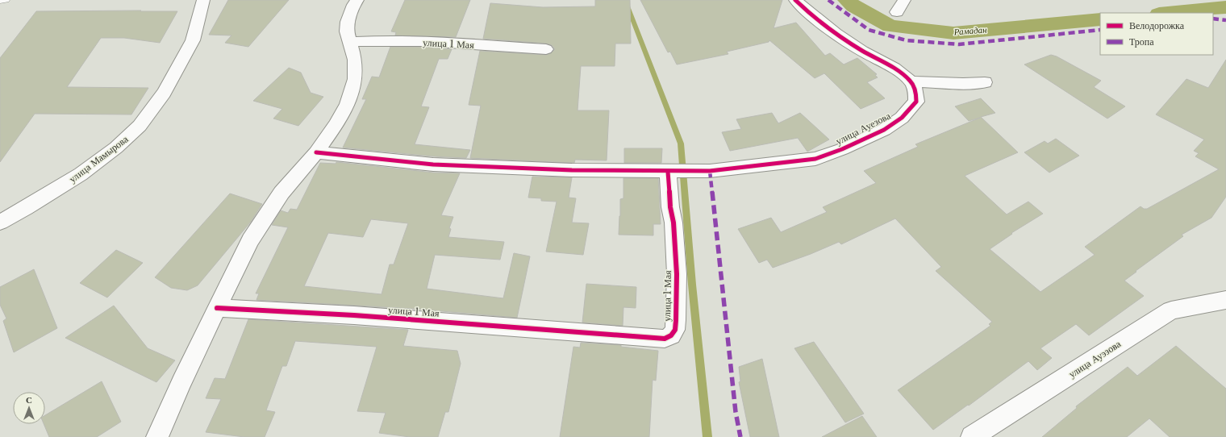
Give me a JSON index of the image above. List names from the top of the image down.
{
  "streets": {
    "street": [
      "улица 1 Мая",
      "улица Ауезова",
      "улица Мамырова",
      "улица Ауэзова"
    ]
  },
  "crossings": [
    ["улица 1 Мая", "улица Ауезова"]
  ],
  "water": ["Рамадан"],
  "legend": ["Велодорожка", "Тропа"],
  "north": "top"
}
